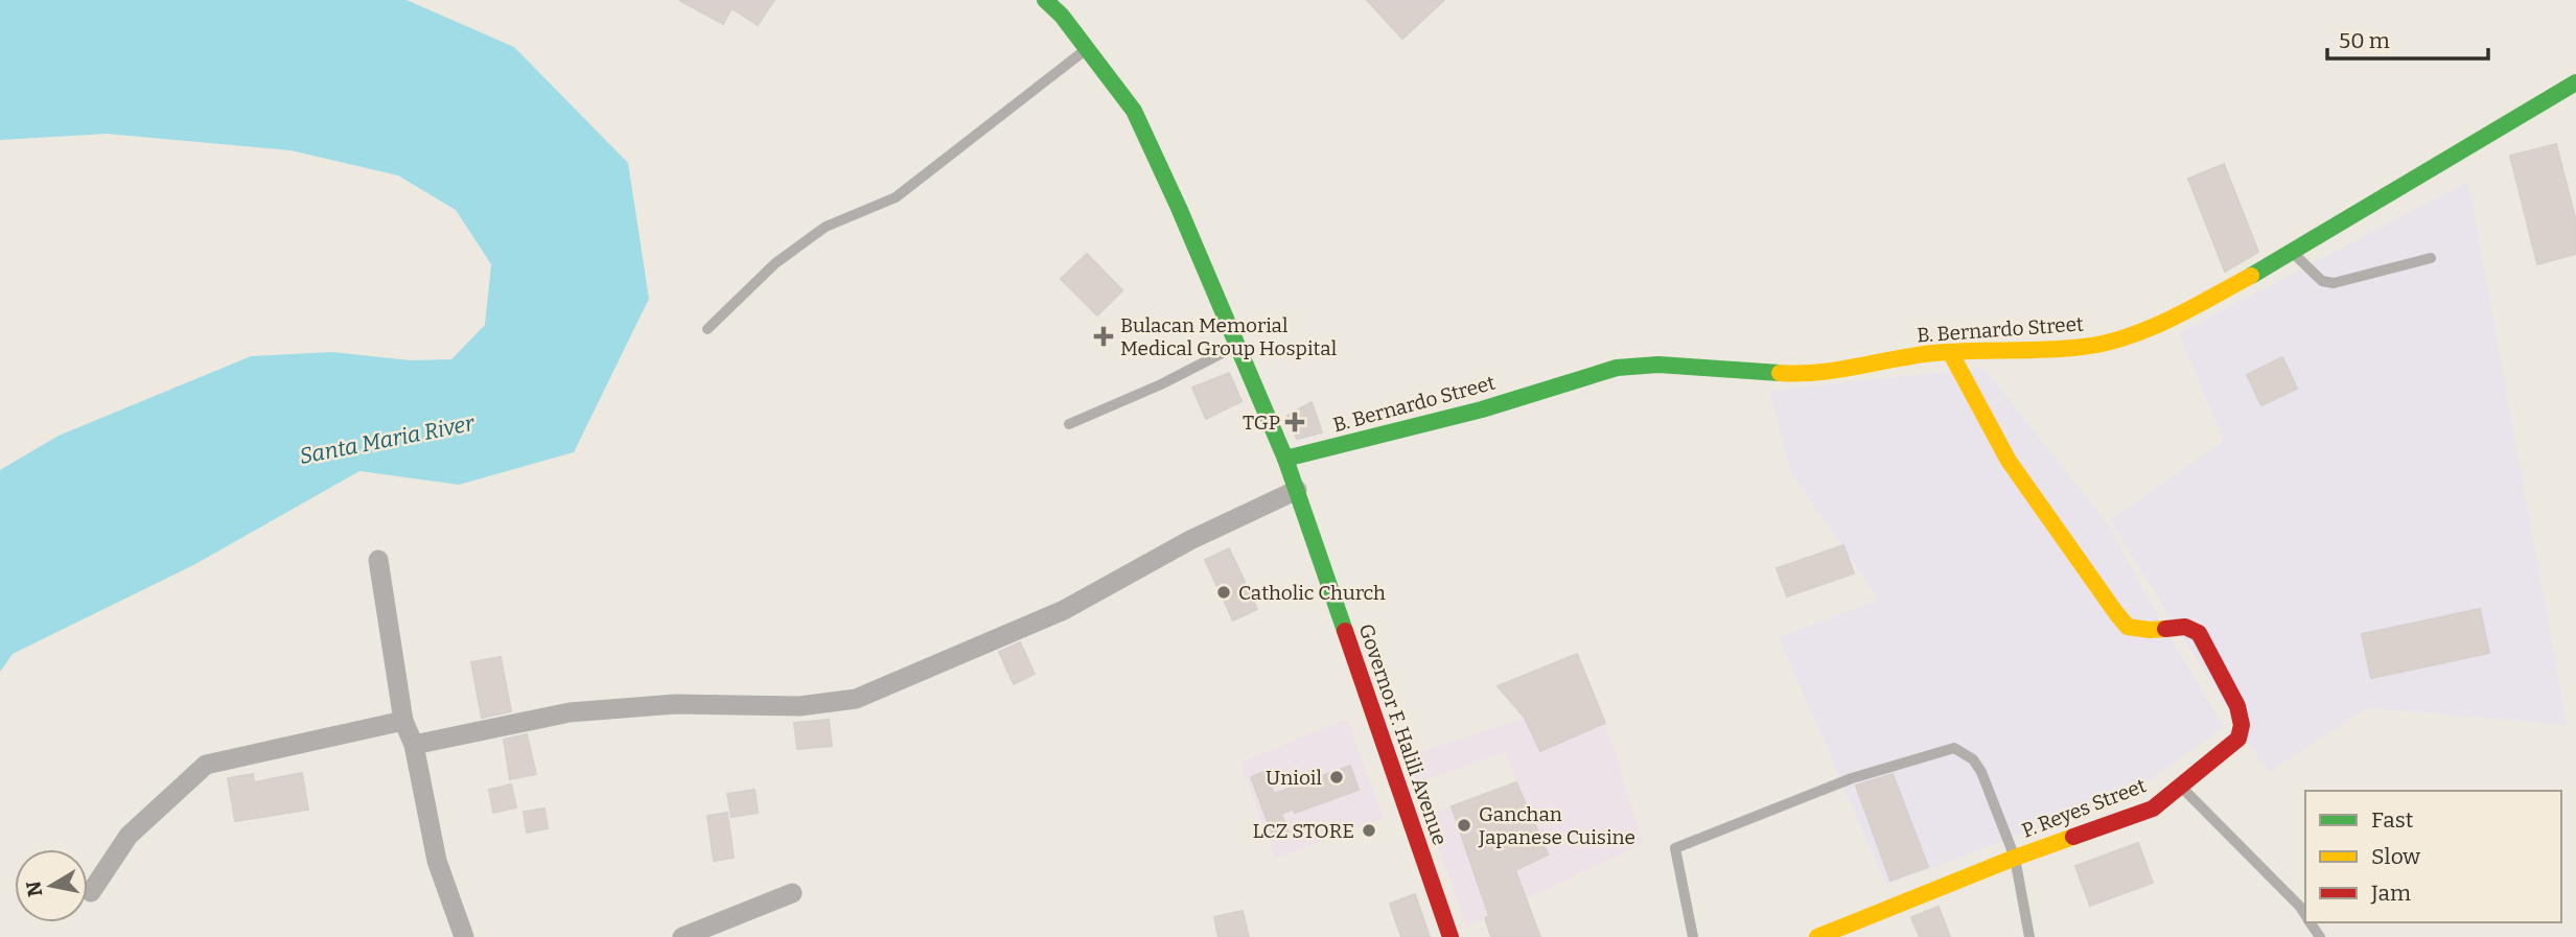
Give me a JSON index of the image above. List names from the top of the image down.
{
  "streets": {
    "street": ["B. Bernardo Street", "Governor F. Halili Avenue", "P. Reyes Street"]
  },
  "crossings": [
    ["B. Bernardo Street", "Governor F. Halili Avenue"],
    ["B. Bernardo Street", "P. Reyes Street"]
  ],
  "water": ["Santa Maria River"],
  "places": {
    "health": ["Bulacan Memorial Medical Group Hospital", "TGP"],
    "other": [
      "Catholic Church",
      "Unioil",
      "Ganchan Japanese Cuisine",
      "LCZ STORE"
    ]
  },
  "legend": ["Fast", "Slow", "Jam"],
  "scale_bar": "50 m",
  "north": "left"
}
